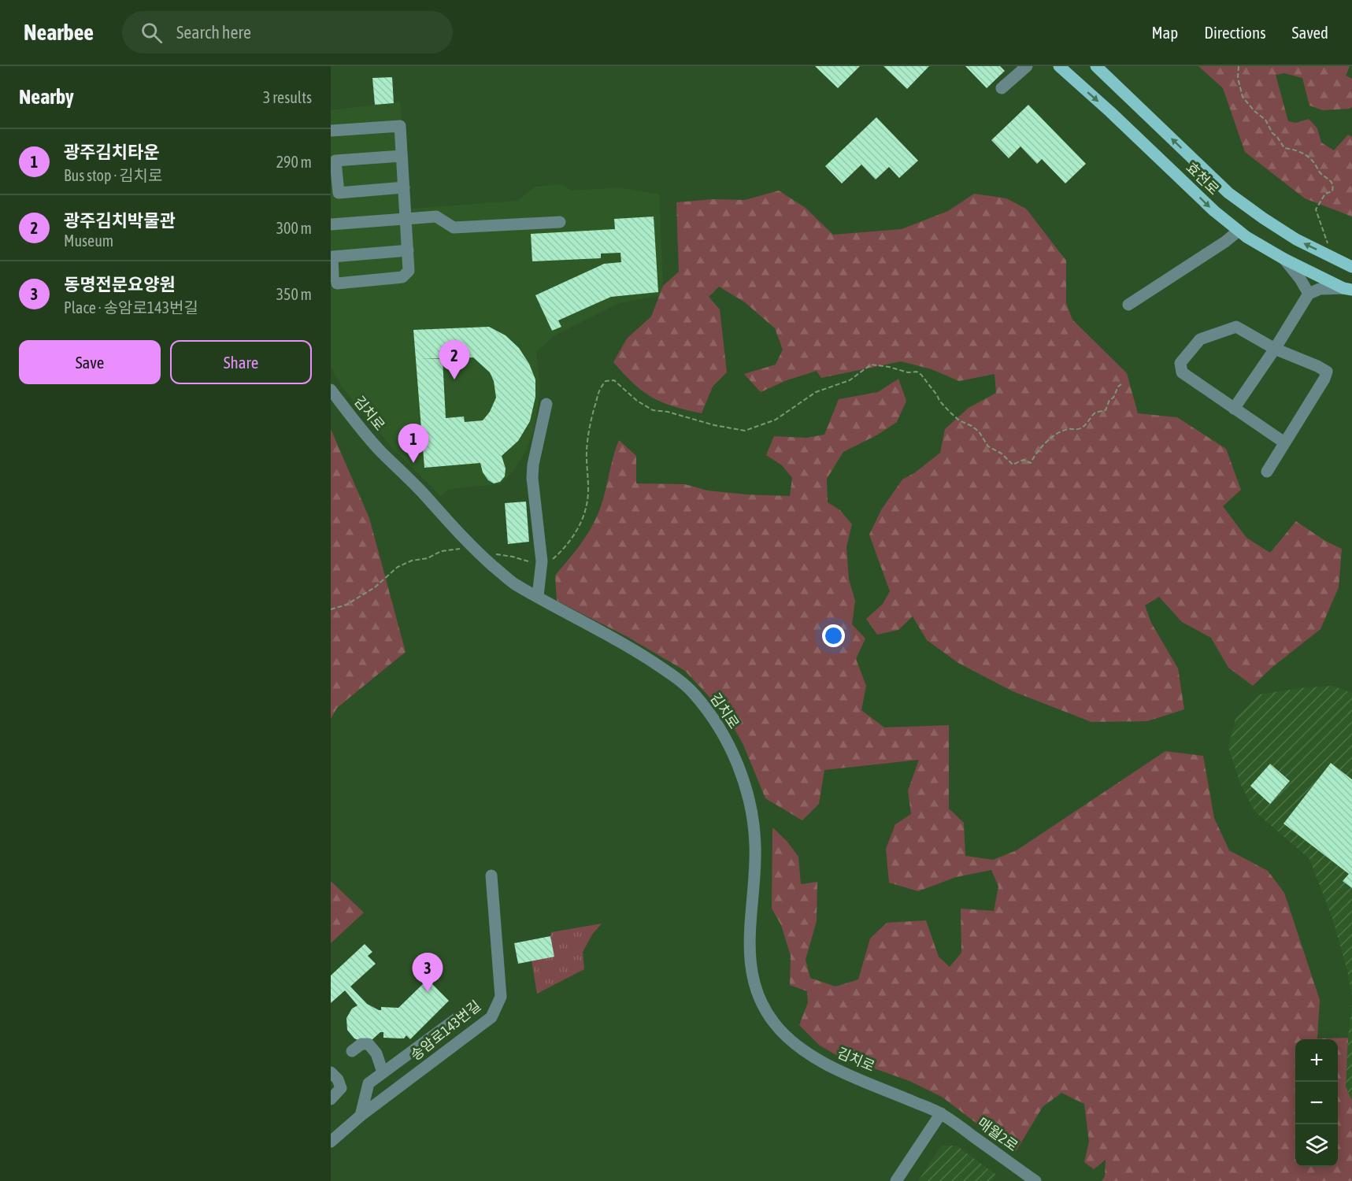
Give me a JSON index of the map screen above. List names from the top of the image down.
{
  "streets": {
    "main road": ["효천로"],
    "street": ["김치로", "송암로143번길", "매월2로"]
  },
  "crossings": [
    ["김치로", "매월2로"]
  ],
  "page": {
    "header": "Nearbee",
    "search": "Search here",
    "nav": ["Map", "Directions", "Saved"],
    "heading": ["Nearby", "3 results"],
    "list": [
      {
        "mark": "1",
        "name": "광주김치타운",
        "note": "Bus stop · 김치로",
        "value": "290 m"
      },
      {
        "mark": "2",
        "name": "광주김치박물관",
        "note": "Museum",
        "value": "300 m"
      },
      {
        "mark": "3",
        "name": "동명전문요양원",
        "note": "Place · 송암로143번길",
        "value": "350 m"
      }
    ],
    "buttons": ["Save", "Share"],
    "pins": ["2", "1", "3"],
    "map_buttons": ["+", "−"]
  }
}
